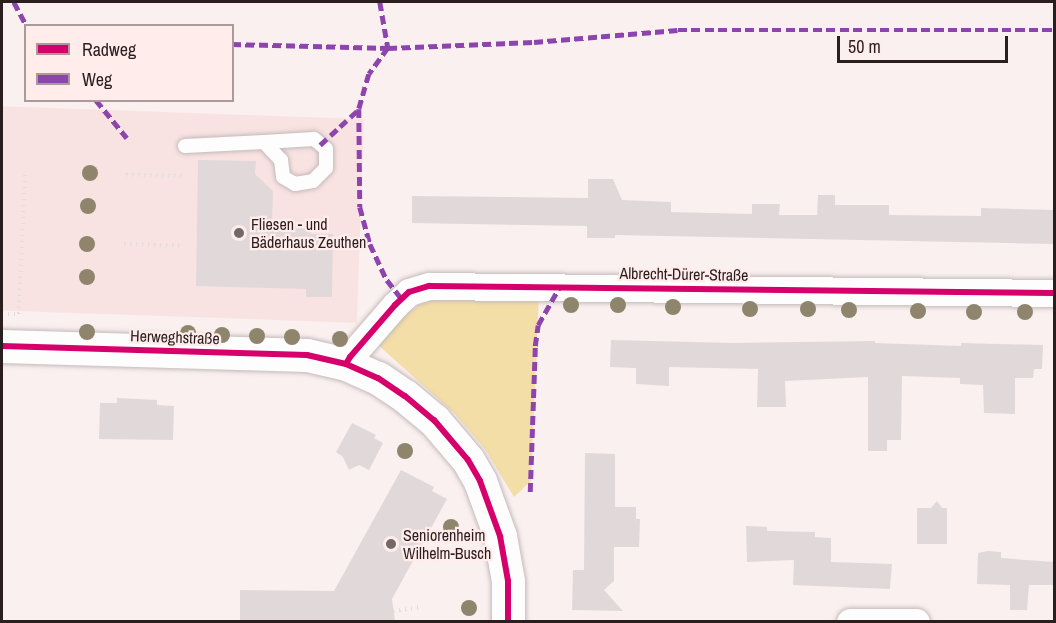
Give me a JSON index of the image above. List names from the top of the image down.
{
  "streets": {
    "street": ["Albrecht-Dürer-Straße", "Herweghstraße"]
  },
  "crossings": [
    ["Albrecht-Dürer-Straße", "Herweghstraße"]
  ],
  "places": ["Fliesen - und Bäderhaus Zeuthen", "Seniorenheim Wilhelm-Busch"],
  "legend": ["Radweg", "Weg"],
  "scale_bar": "50 m"
}
